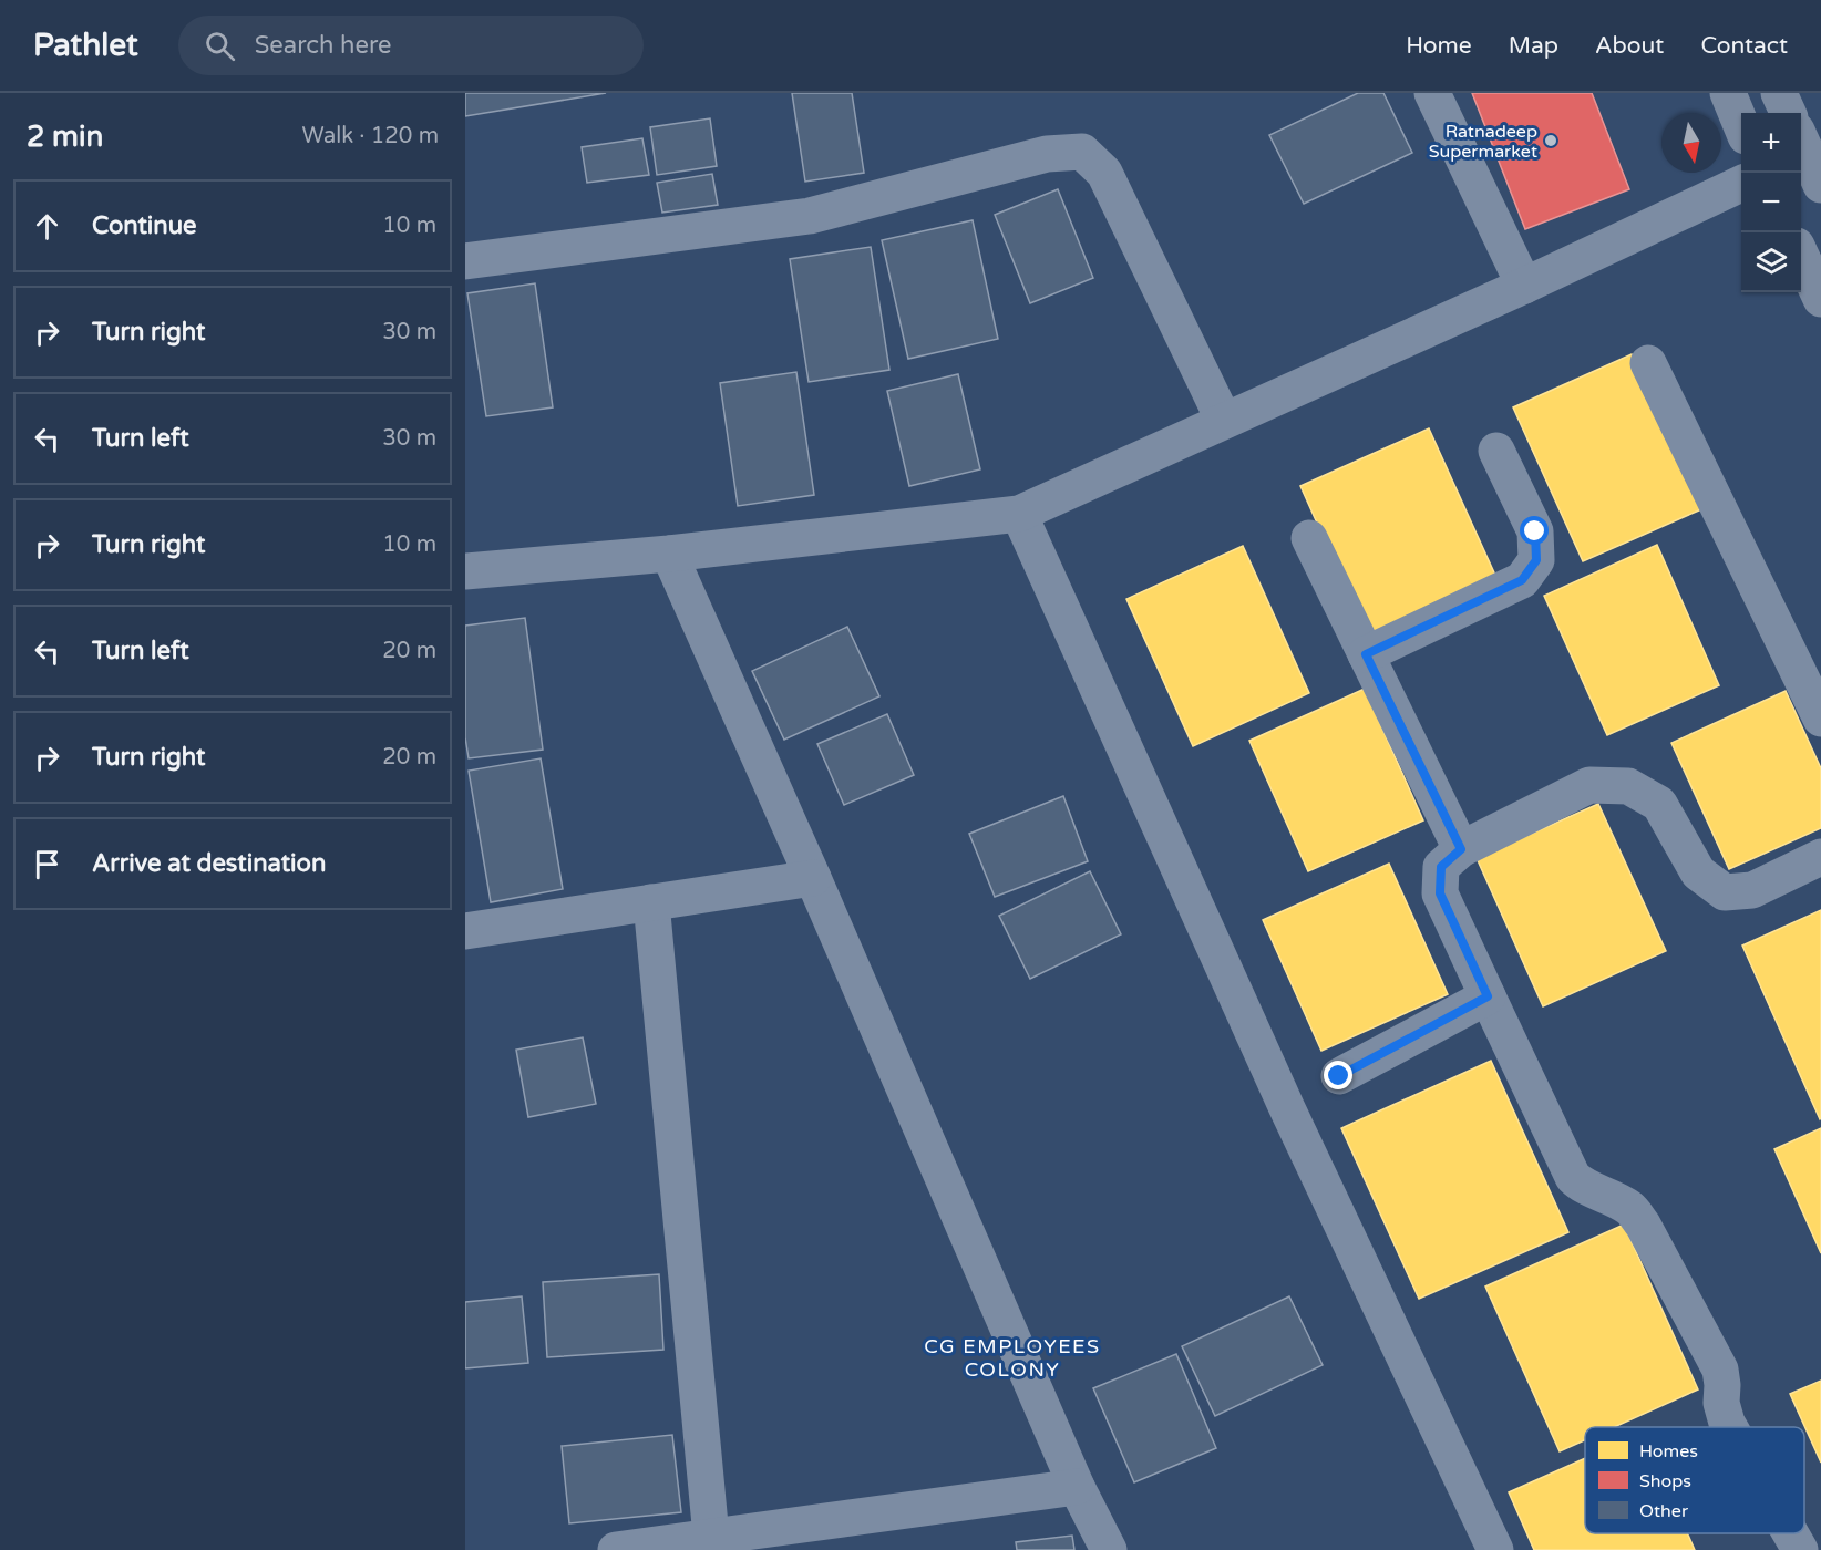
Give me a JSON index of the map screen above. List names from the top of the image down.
{
  "districts": ["CG EMPLOYEES COLONY"],
  "places": ["Ratnadeep Supermarket"],
  "legend": ["Homes", "Shops", "Other"],
  "north": "bottom",
  "page": {
    "header": "Pathlet",
    "search": "Search here",
    "nav": [
      "Home",
      "Map",
      "About",
      "Contact"
    ],
    "heading": ["2 min", "Walk · 120 m"],
    "map_buttons": ["+", "−"],
    "list": [
      ["Continue", "10 m"],
      ["Turn right", "30 m"],
      ["Turn left", "30 m"],
      ["Turn right", "10 m"],
      ["Turn left", "20 m"],
      ["Turn right", "20 m"],
      "Arrive at destination"
    ]
  }
}
